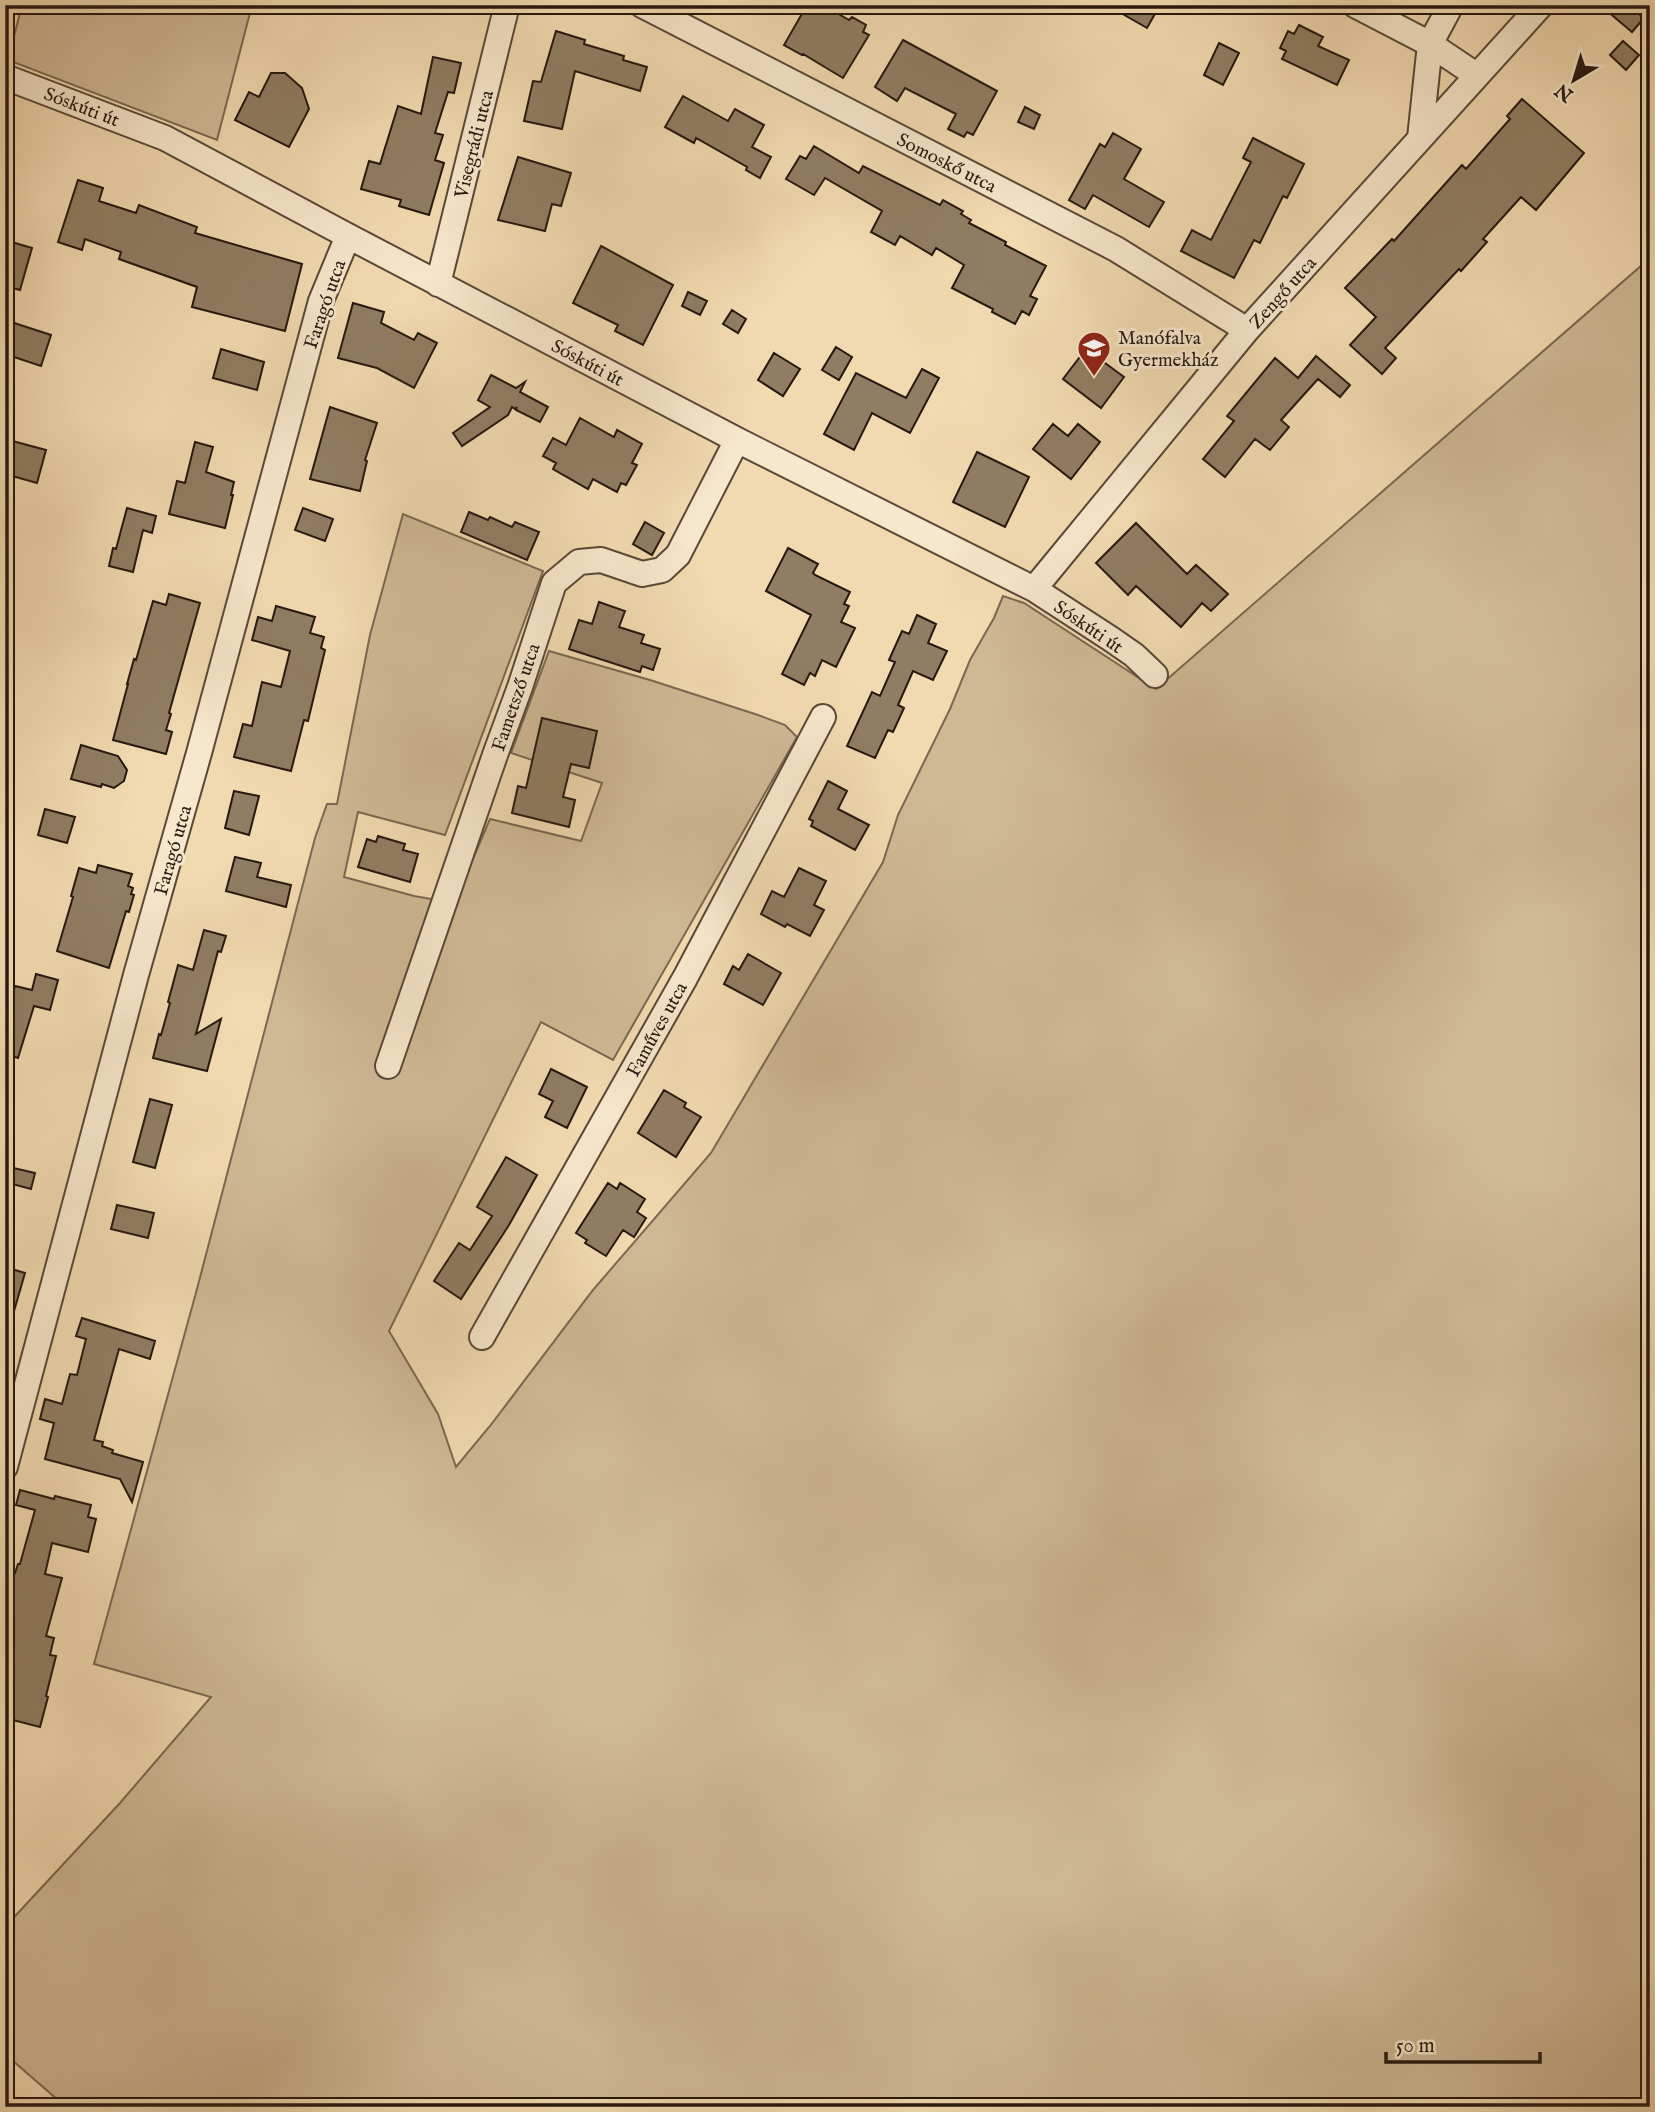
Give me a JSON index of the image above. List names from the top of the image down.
{
  "streets": {
    "street": [
      "Sóskúti út",
      "Visegrádi utca",
      "Somoskő utca",
      "Zengő utca",
      "Faragó utca",
      "Fametsző utca",
      "Faműves utca"
    ]
  },
  "crossings": [
    ["Sóskúti út", "Visegrádi utca"],
    ["Sóskúti út", "Zengő utca"],
    ["Sóskúti út", "Faragó utca"],
    ["Sóskúti út", "Fametsző utca"],
    ["Somoskő utca", "Zengő utca"]
  ],
  "places": {
    "school or university": ["Manófalva Gyermekház"]
  },
  "scale_bar": "50 m",
  "north": "bottom left"
}
